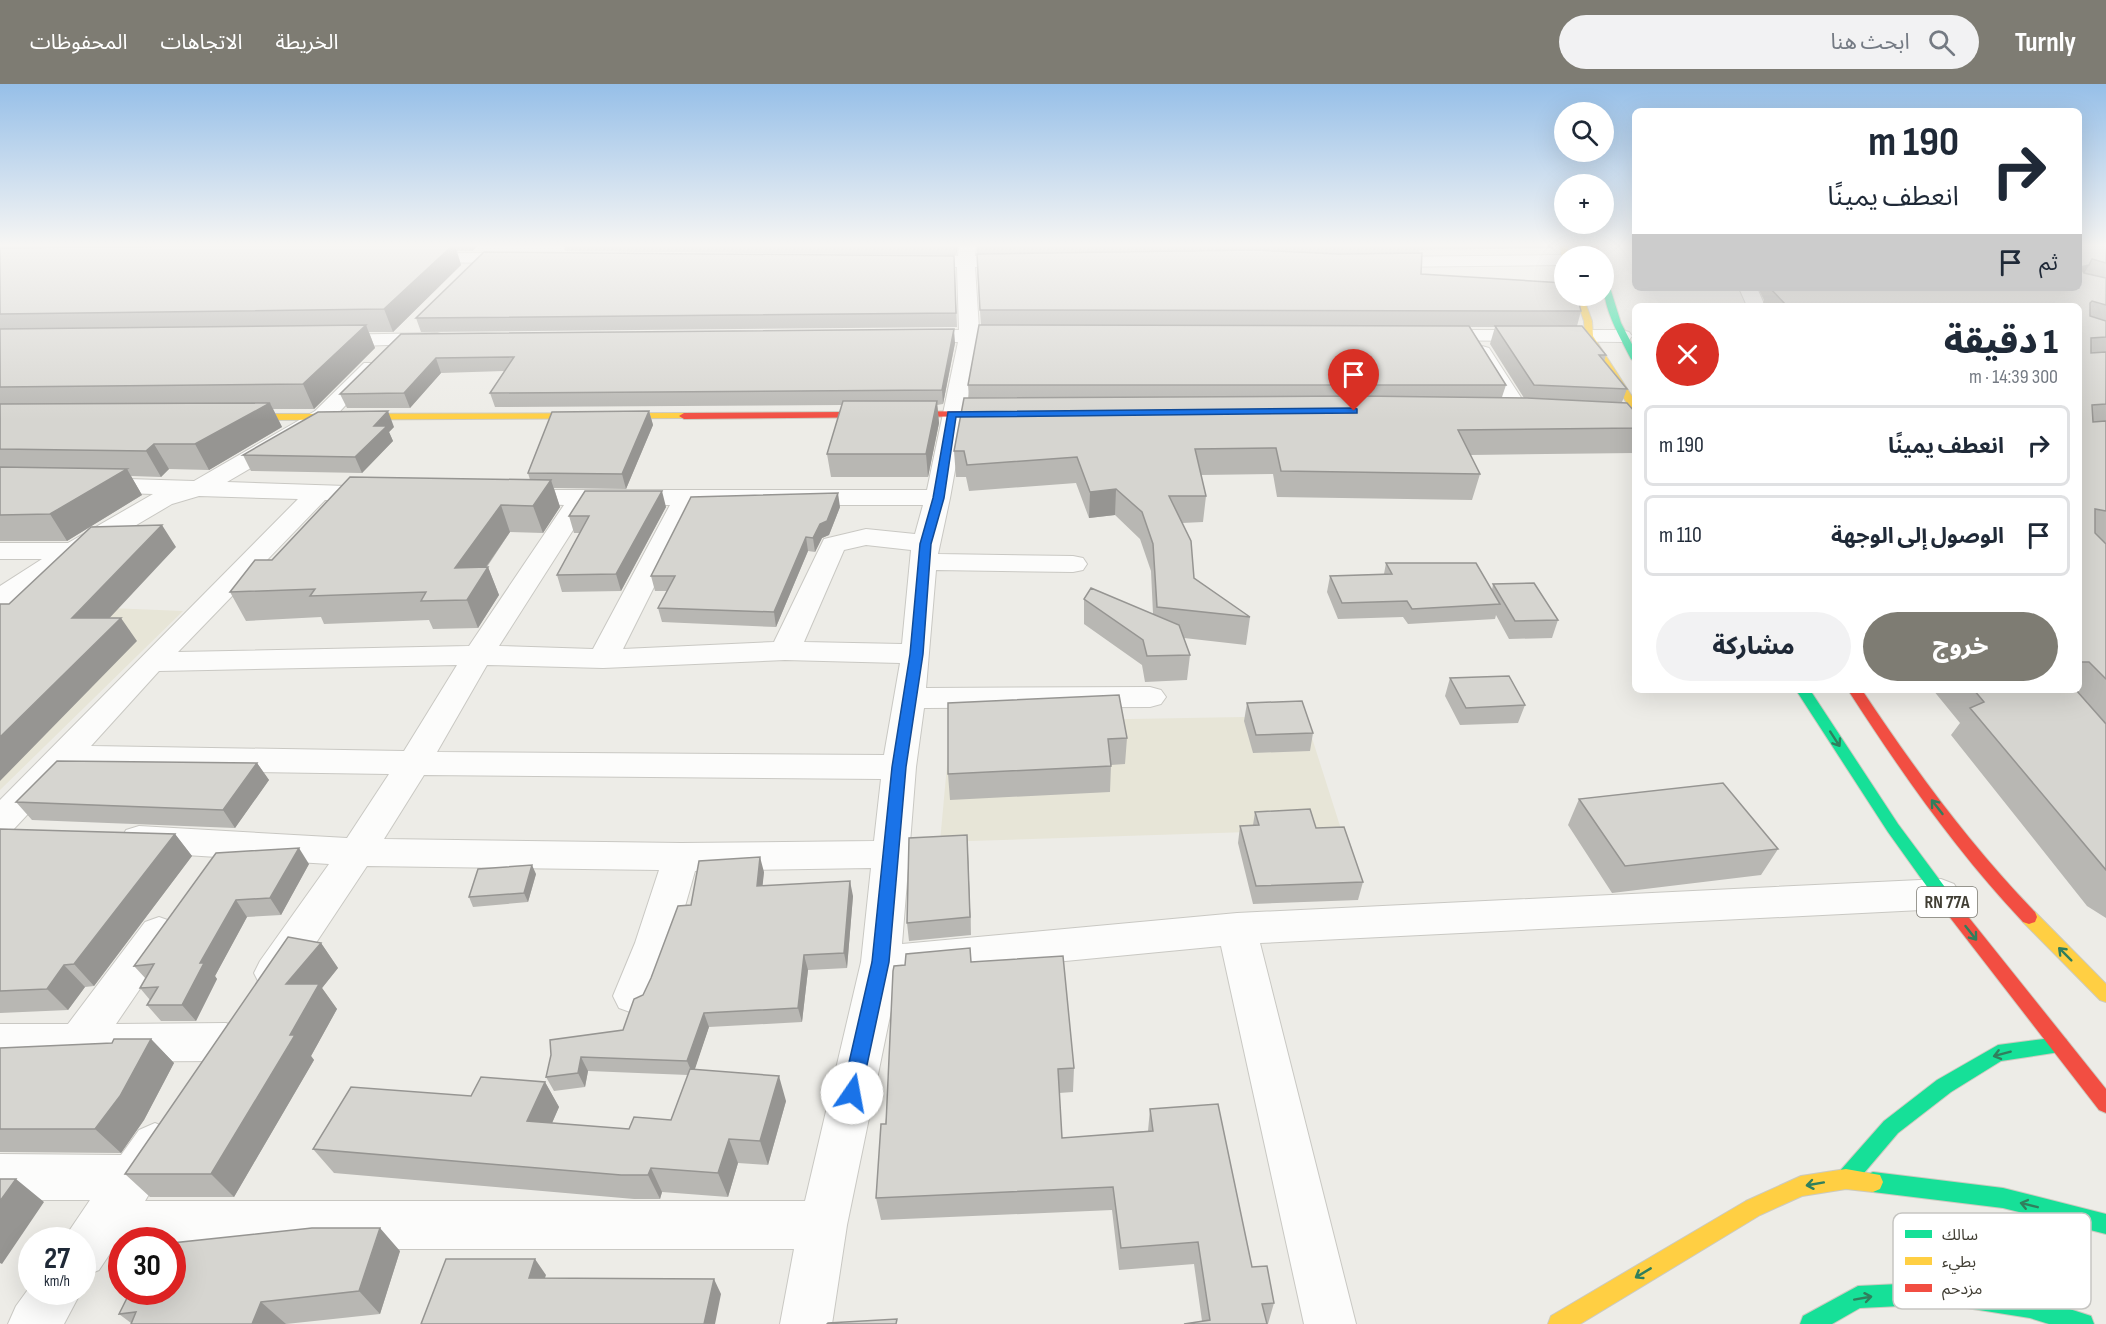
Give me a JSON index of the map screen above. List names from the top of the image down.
{
  "streets": {
    "main road": ["RN 77A"]
  },
  "legend": ["سالك", "بطيء", "مزدحم"],
  "page": {
    "header": "Turnly",
    "search": "ابحث هنا",
    "nav": ["الخريطة", "الاتجاهات", "المحفوظات"],
    "map_buttons": ["+", "−"],
    "turn": ["190 m", "انعطف يمينًا"],
    "then": "ثم",
    "heading": ["1 دقيقة", "300 m · 14:39"],
    "list": [
      {
        "name": "انعطف يمينًا",
        "value": "190 m"
      },
      {
        "name": "الوصول إلى الوجهة",
        "value": "110 m"
      }
    ],
    "buttons": ["خروج", "مشاركة"],
    "speed": "27 km/h",
    "limit": "30"
  }
}
